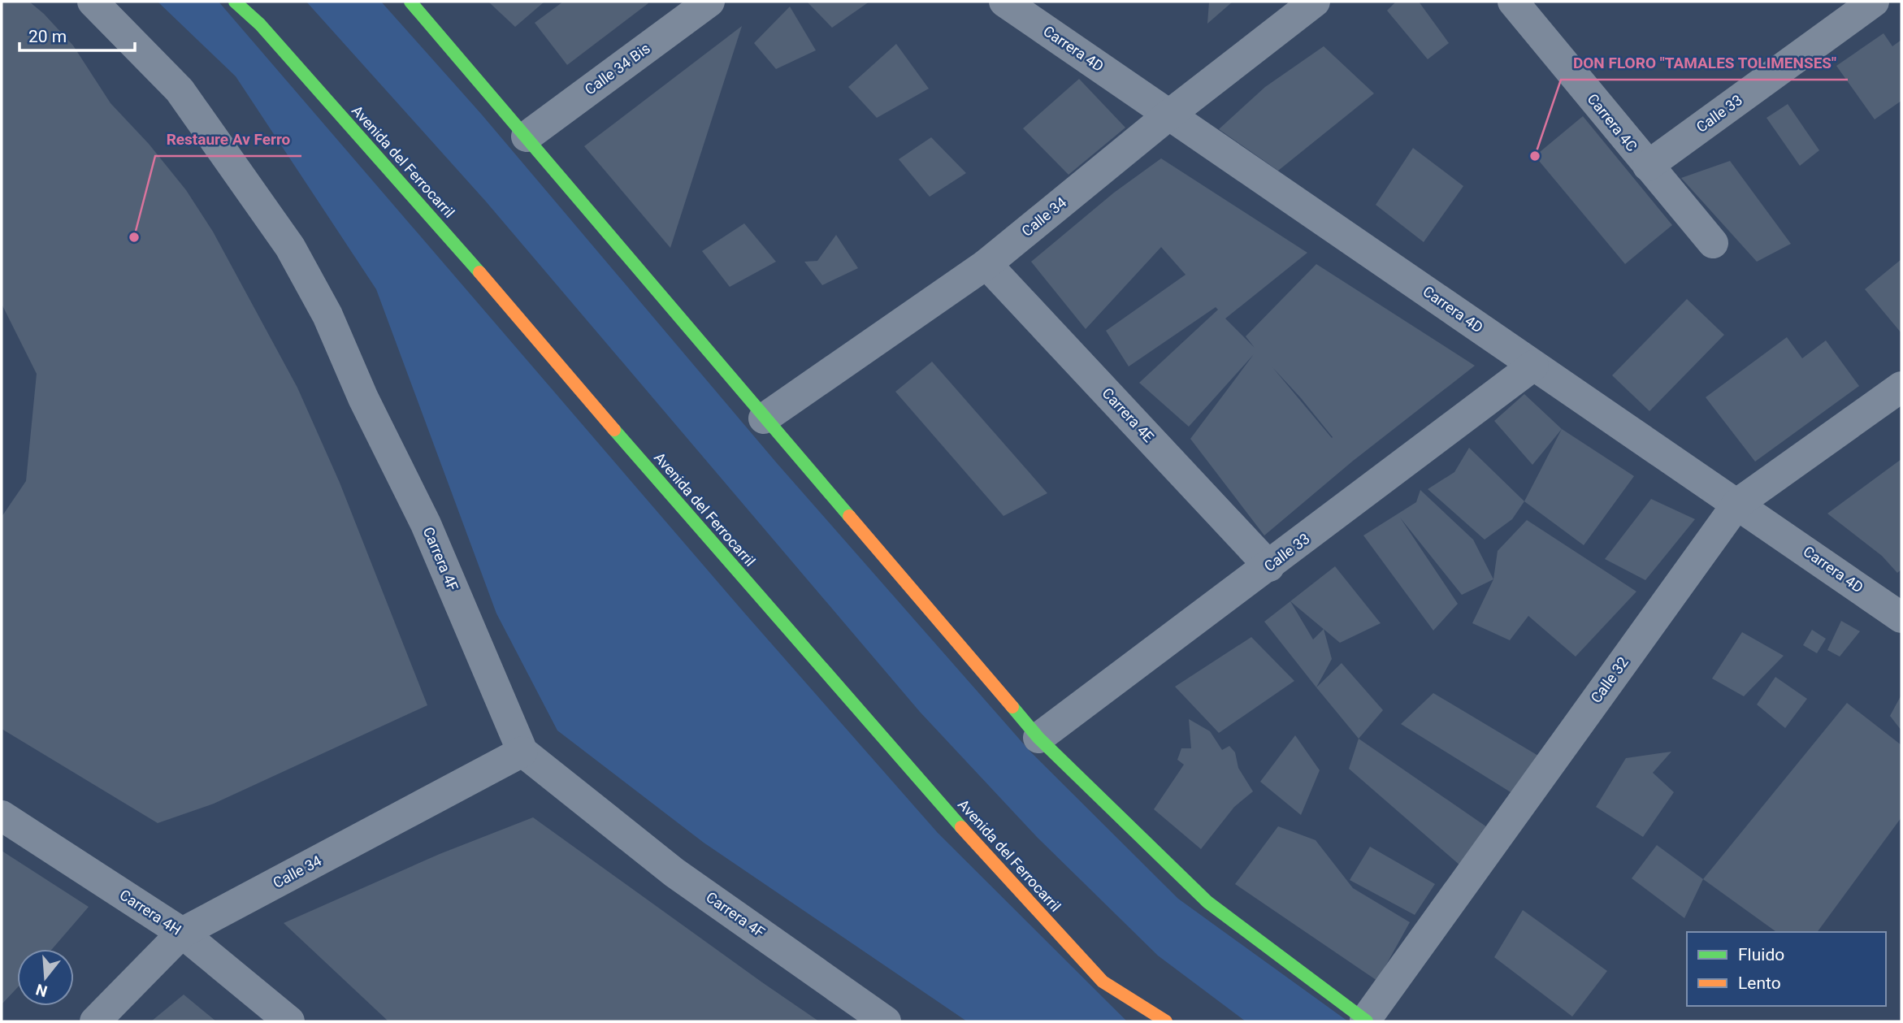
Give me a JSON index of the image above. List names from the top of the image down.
{
  "streets": {
    "main road": ["Avenida del Ferrocarril"],
    "street": [
      "Carrera 4D",
      "Calle 34 Bis",
      "Calle 33",
      "Carrera 4C",
      "Calle 34",
      "Carrera 4E",
      "Carrera 4F",
      "Calle 32",
      "Carrera 4H"
    ]
  },
  "crossings": [
    ["Carrera 4D", "Calle 33"],
    ["Carrera 4D", "Calle 34"],
    ["Carrera 4D", "Calle 32"],
    ["Calle 33", "Carrera 4C"],
    ["Calle 33", "Carrera 4E"],
    ["Calle 34", "Carrera 4E"],
    ["Calle 34", "Carrera 4F"],
    ["Calle 34", "Carrera 4H"]
  ],
  "places": ["DON FLORO \"TAMALES TOLIMENSES\"", "Restaure Av Ferro"],
  "legend": ["Fluido", "Lento"],
  "scale_bar": "20 m",
  "north": "bottom"
}
